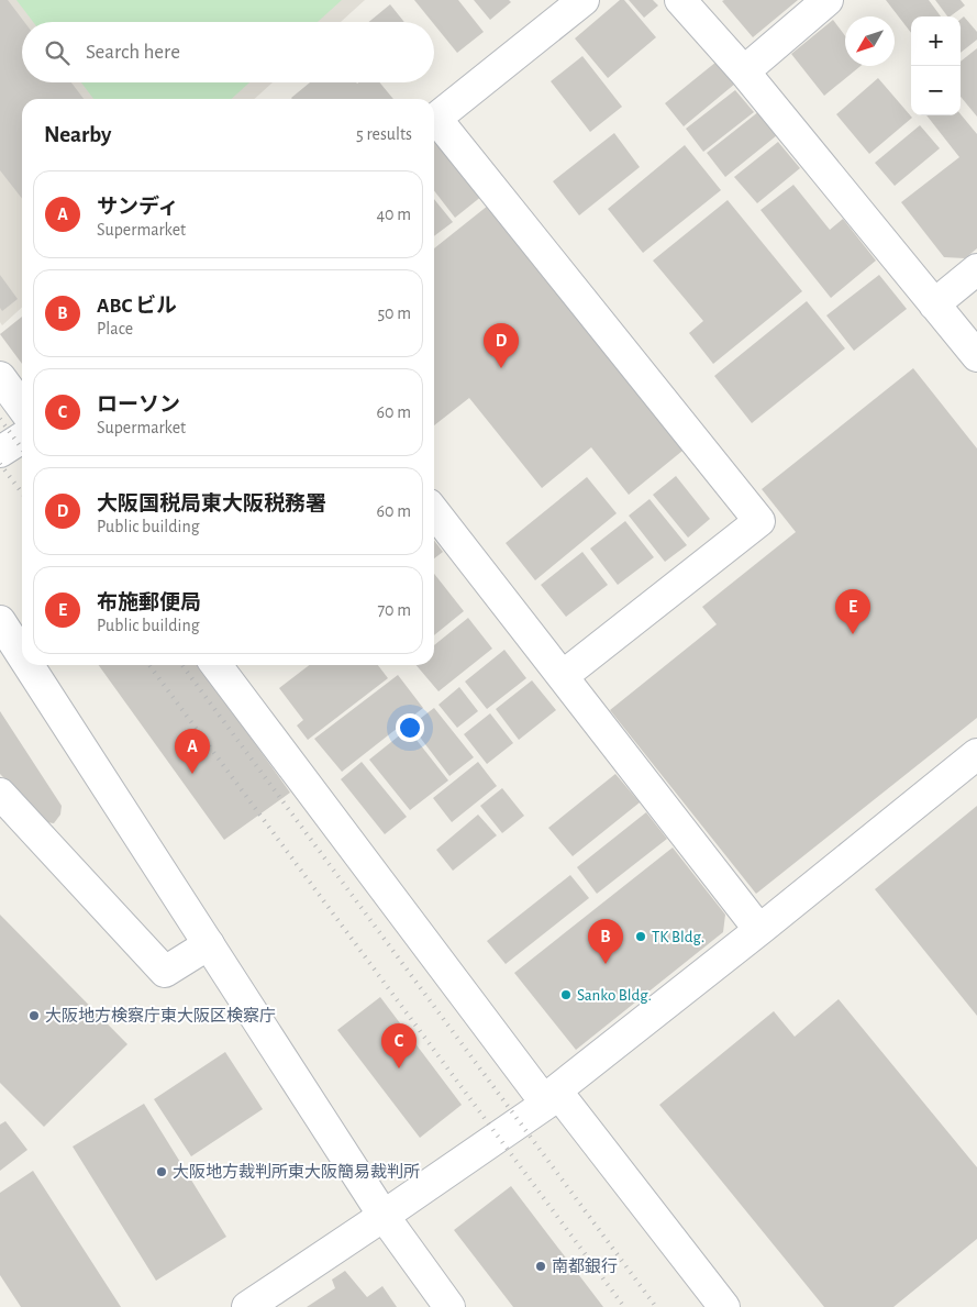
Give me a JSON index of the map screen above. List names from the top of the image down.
{
  "places": [
    "TK Bldg.",
    "Sanko Bldg.",
    "大阪地方検察庁東大阪区検察庁",
    "大阪地方裁判所東大阪簡易裁判所",
    "南都銀行"
  ],
  "north": "bottom left",
  "page": {
    "map_buttons": ["+", "−"],
    "search": "Search here",
    "heading": ["Nearby", "5 results"],
    "list": [
      {
        "mark": "A",
        "name": "サンディ",
        "note": "Supermarket",
        "value": "40 m"
      },
      {
        "mark": "B",
        "name": "ABC ビル",
        "note": "Place",
        "value": "50 m"
      },
      {
        "mark": "C",
        "name": "ローソン",
        "note": "Supermarket",
        "value": "60 m"
      },
      {
        "mark": "D",
        "name": "大阪国税局東大阪税務署",
        "note": "Public building",
        "value": "60 m"
      },
      {
        "mark": "E",
        "name": "布施郵便局",
        "note": "Public building",
        "value": "70 m"
      }
    ],
    "pins": [
      "D",
      "E",
      "A",
      "B",
      "C"
    ]
  }
}
